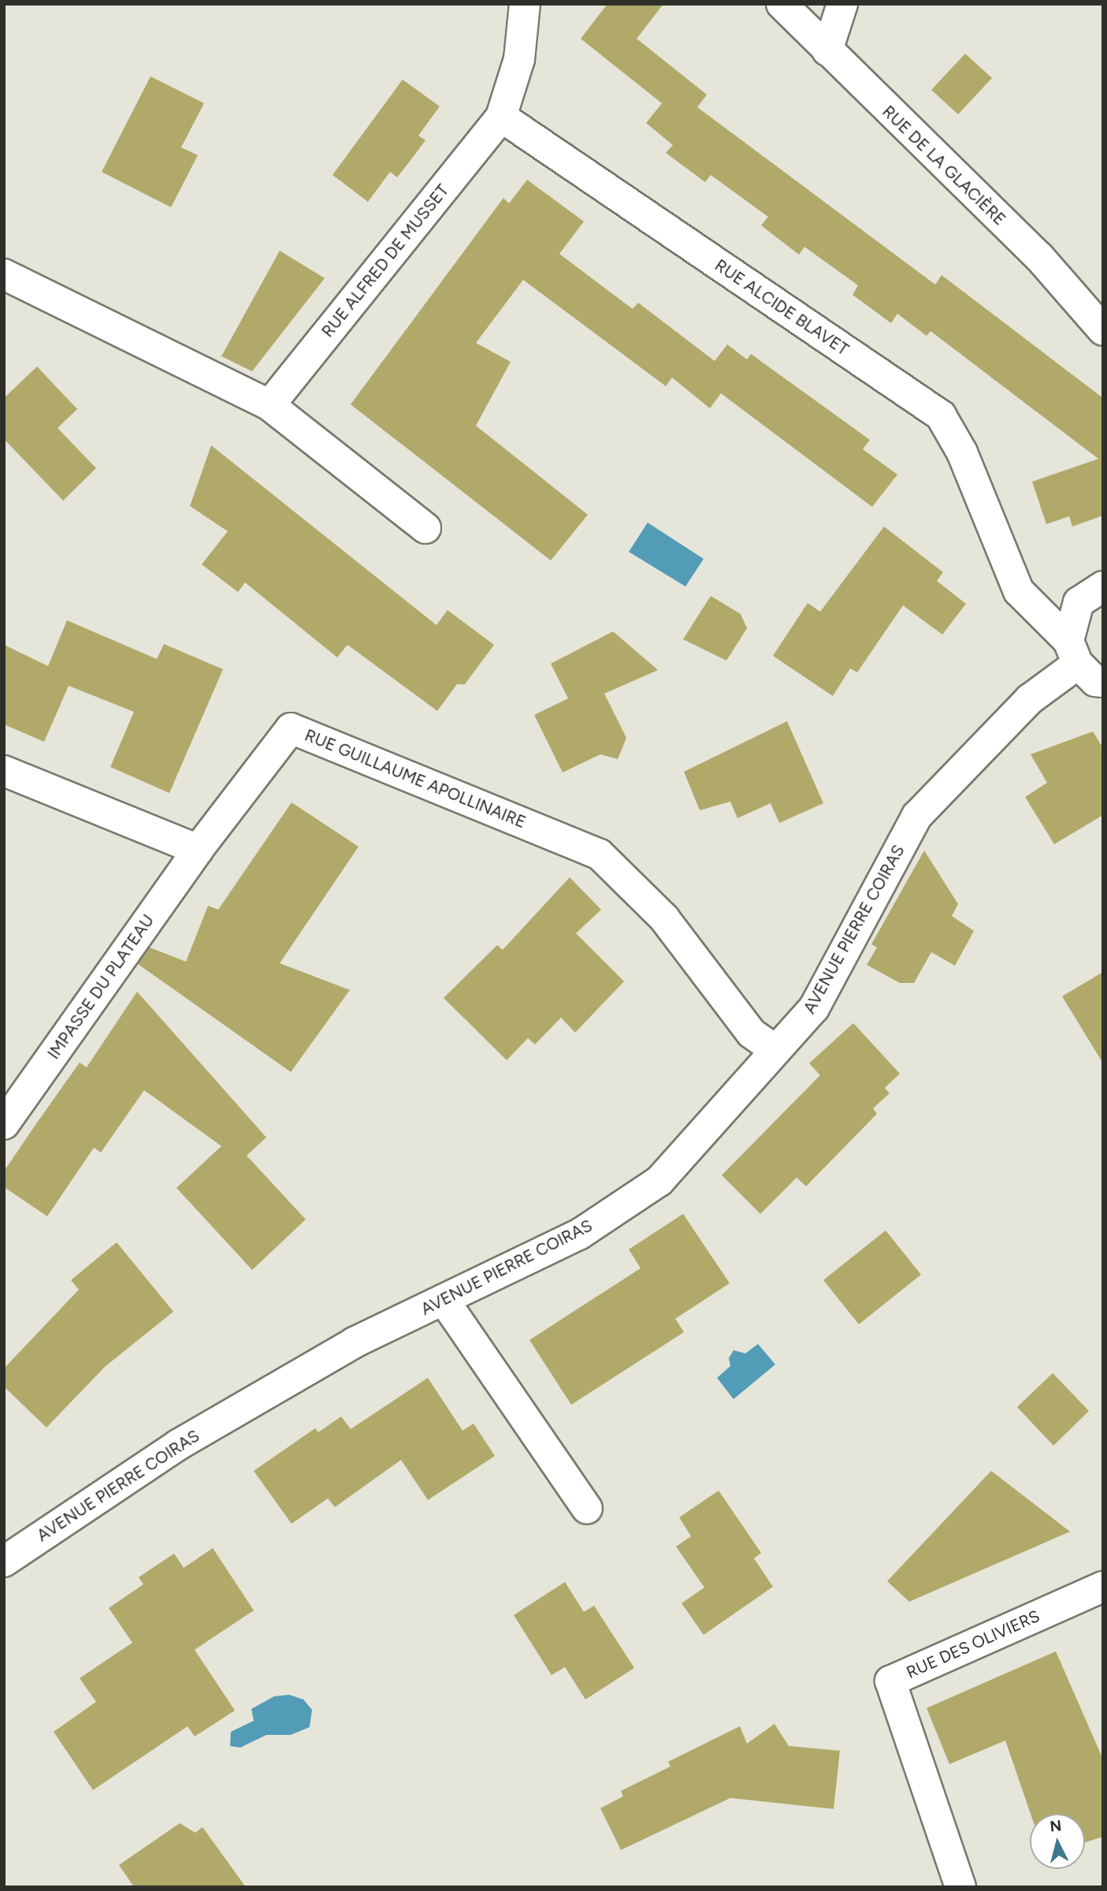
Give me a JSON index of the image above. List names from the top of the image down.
{
  "streets": {
    "street": [
      "RUE DE LA GLACIÈRE",
      "RUE ALFRED DE MUSSET",
      "RUE ALCIDE BLAVET",
      "RUE GUILLAUME APOLLINAIRE",
      "AVENUE PIERRE COIRAS",
      "IMPASSE DU PLATEAU",
      "RUE DES OLIVIERS"
    ]
  },
  "crossings": [
    ["RUE ALFRED DE MUSSET", "RUE ALCIDE BLAVET"],
    ["RUE ALCIDE BLAVET", "AVENUE PIERRE COIRAS"],
    ["RUE GUILLAUME APOLLINAIRE", "AVENUE PIERRE COIRAS"],
    ["RUE GUILLAUME APOLLINAIRE", "IMPASSE DU PLATEAU"]
  ],
  "north": "top"
}
